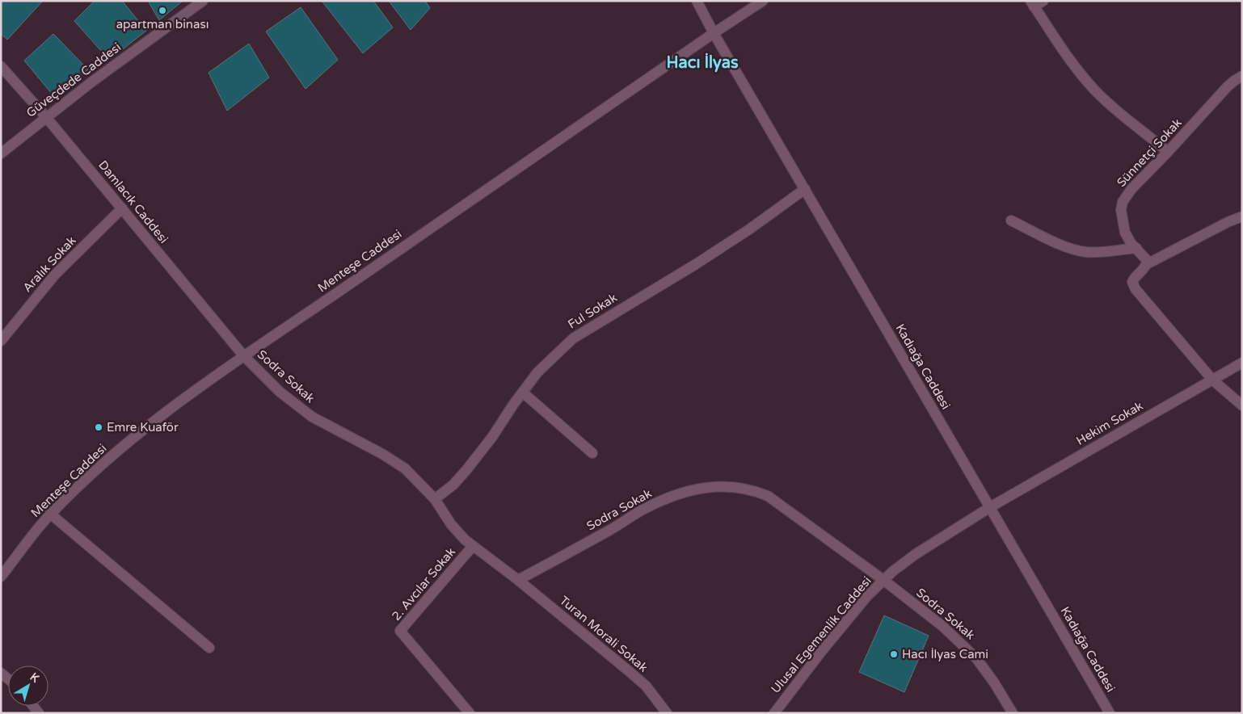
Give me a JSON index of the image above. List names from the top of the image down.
{
  "streets": {
    "street": [
      "Güveçdede Caddesi",
      "Sünnetçi Sokak",
      "Damlacık Caddesi",
      "Menteşe Caddesi",
      "Aralık Sokak",
      "Ful Sokak",
      "Kadıağa Caddesi",
      "Sodra Sokak",
      "Hekim Sokak",
      "2. Avcılar Sokak",
      "Turan Morali Sokak",
      "Ulusal Egemenlik Caddesi"
    ]
  },
  "crossings": [
    ["Güveçdede Caddesi", "Damlacık Caddesi"],
    ["Damlacık Caddesi", "Menteşe Caddesi"],
    ["Damlacık Caddesi", "Aralık Sokak"],
    ["Damlacık Caddesi", "Sodra Sokak"],
    ["Menteşe Caddesi", "Kadıağa Caddesi"],
    ["Menteşe Caddesi", "Sodra Sokak"],
    ["Ful Sokak", "Kadıağa Caddesi"],
    ["Ful Sokak", "Sodra Sokak"],
    ["Kadıağa Caddesi", "Hekim Sokak"],
    ["Kadıağa Caddesi", "Ulusal Egemenlik Caddesi"],
    ["Sodra Sokak", "2. Avcılar Sokak"],
    ["Sodra Sokak", "Turan Morali Sokak"],
    ["Sodra Sokak", "Ulusal Egemenlik Caddesi"],
    ["Hekim Sokak", "Ulusal Egemenlik Caddesi"]
  ],
  "districts": ["Hacı İlyas"],
  "places": ["apartman binası", "Emre Kuaför", "Hacı İlyas Cami"],
  "north": "top right"
}
